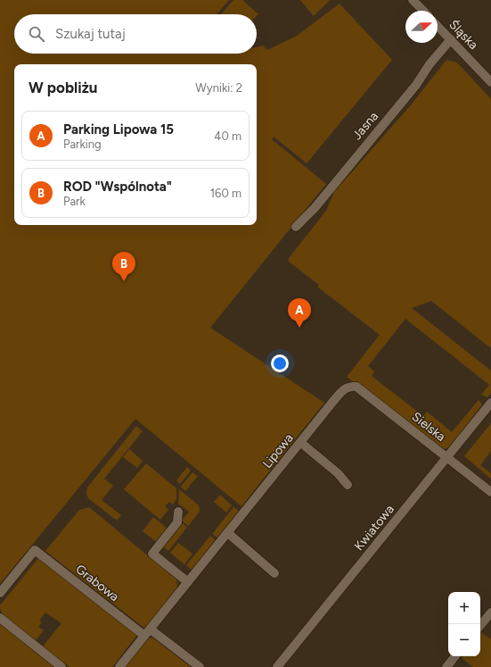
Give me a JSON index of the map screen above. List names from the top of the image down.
{
  "streets": {
    "street": [
      "Śląska",
      "Jasna",
      "Sielska",
      "Lipowa",
      "Kwiatowa",
      "Grabowa"
    ]
  },
  "crossings": [
    ["Śląska", "Jasna"],
    ["Sielska", "Lipowa"],
    ["Sielska", "Kwiatowa"],
    ["Lipowa", "Grabowa"]
  ],
  "north": "right",
  "page": {
    "search": "Szukaj tutaj",
    "heading": ["W pobliżu", "Wyniki: 2"],
    "list": [
      {
        "mark": "A",
        "name": "Parking Lipowa 15",
        "note": "Parking",
        "value": "40 m"
      },
      {
        "mark": "B",
        "name": "ROD \"Wspólnota\"",
        "note": "Park",
        "value": "160 m"
      }
    ],
    "pins": ["B", "A"],
    "map_buttons": ["+", "−"]
  }
}
